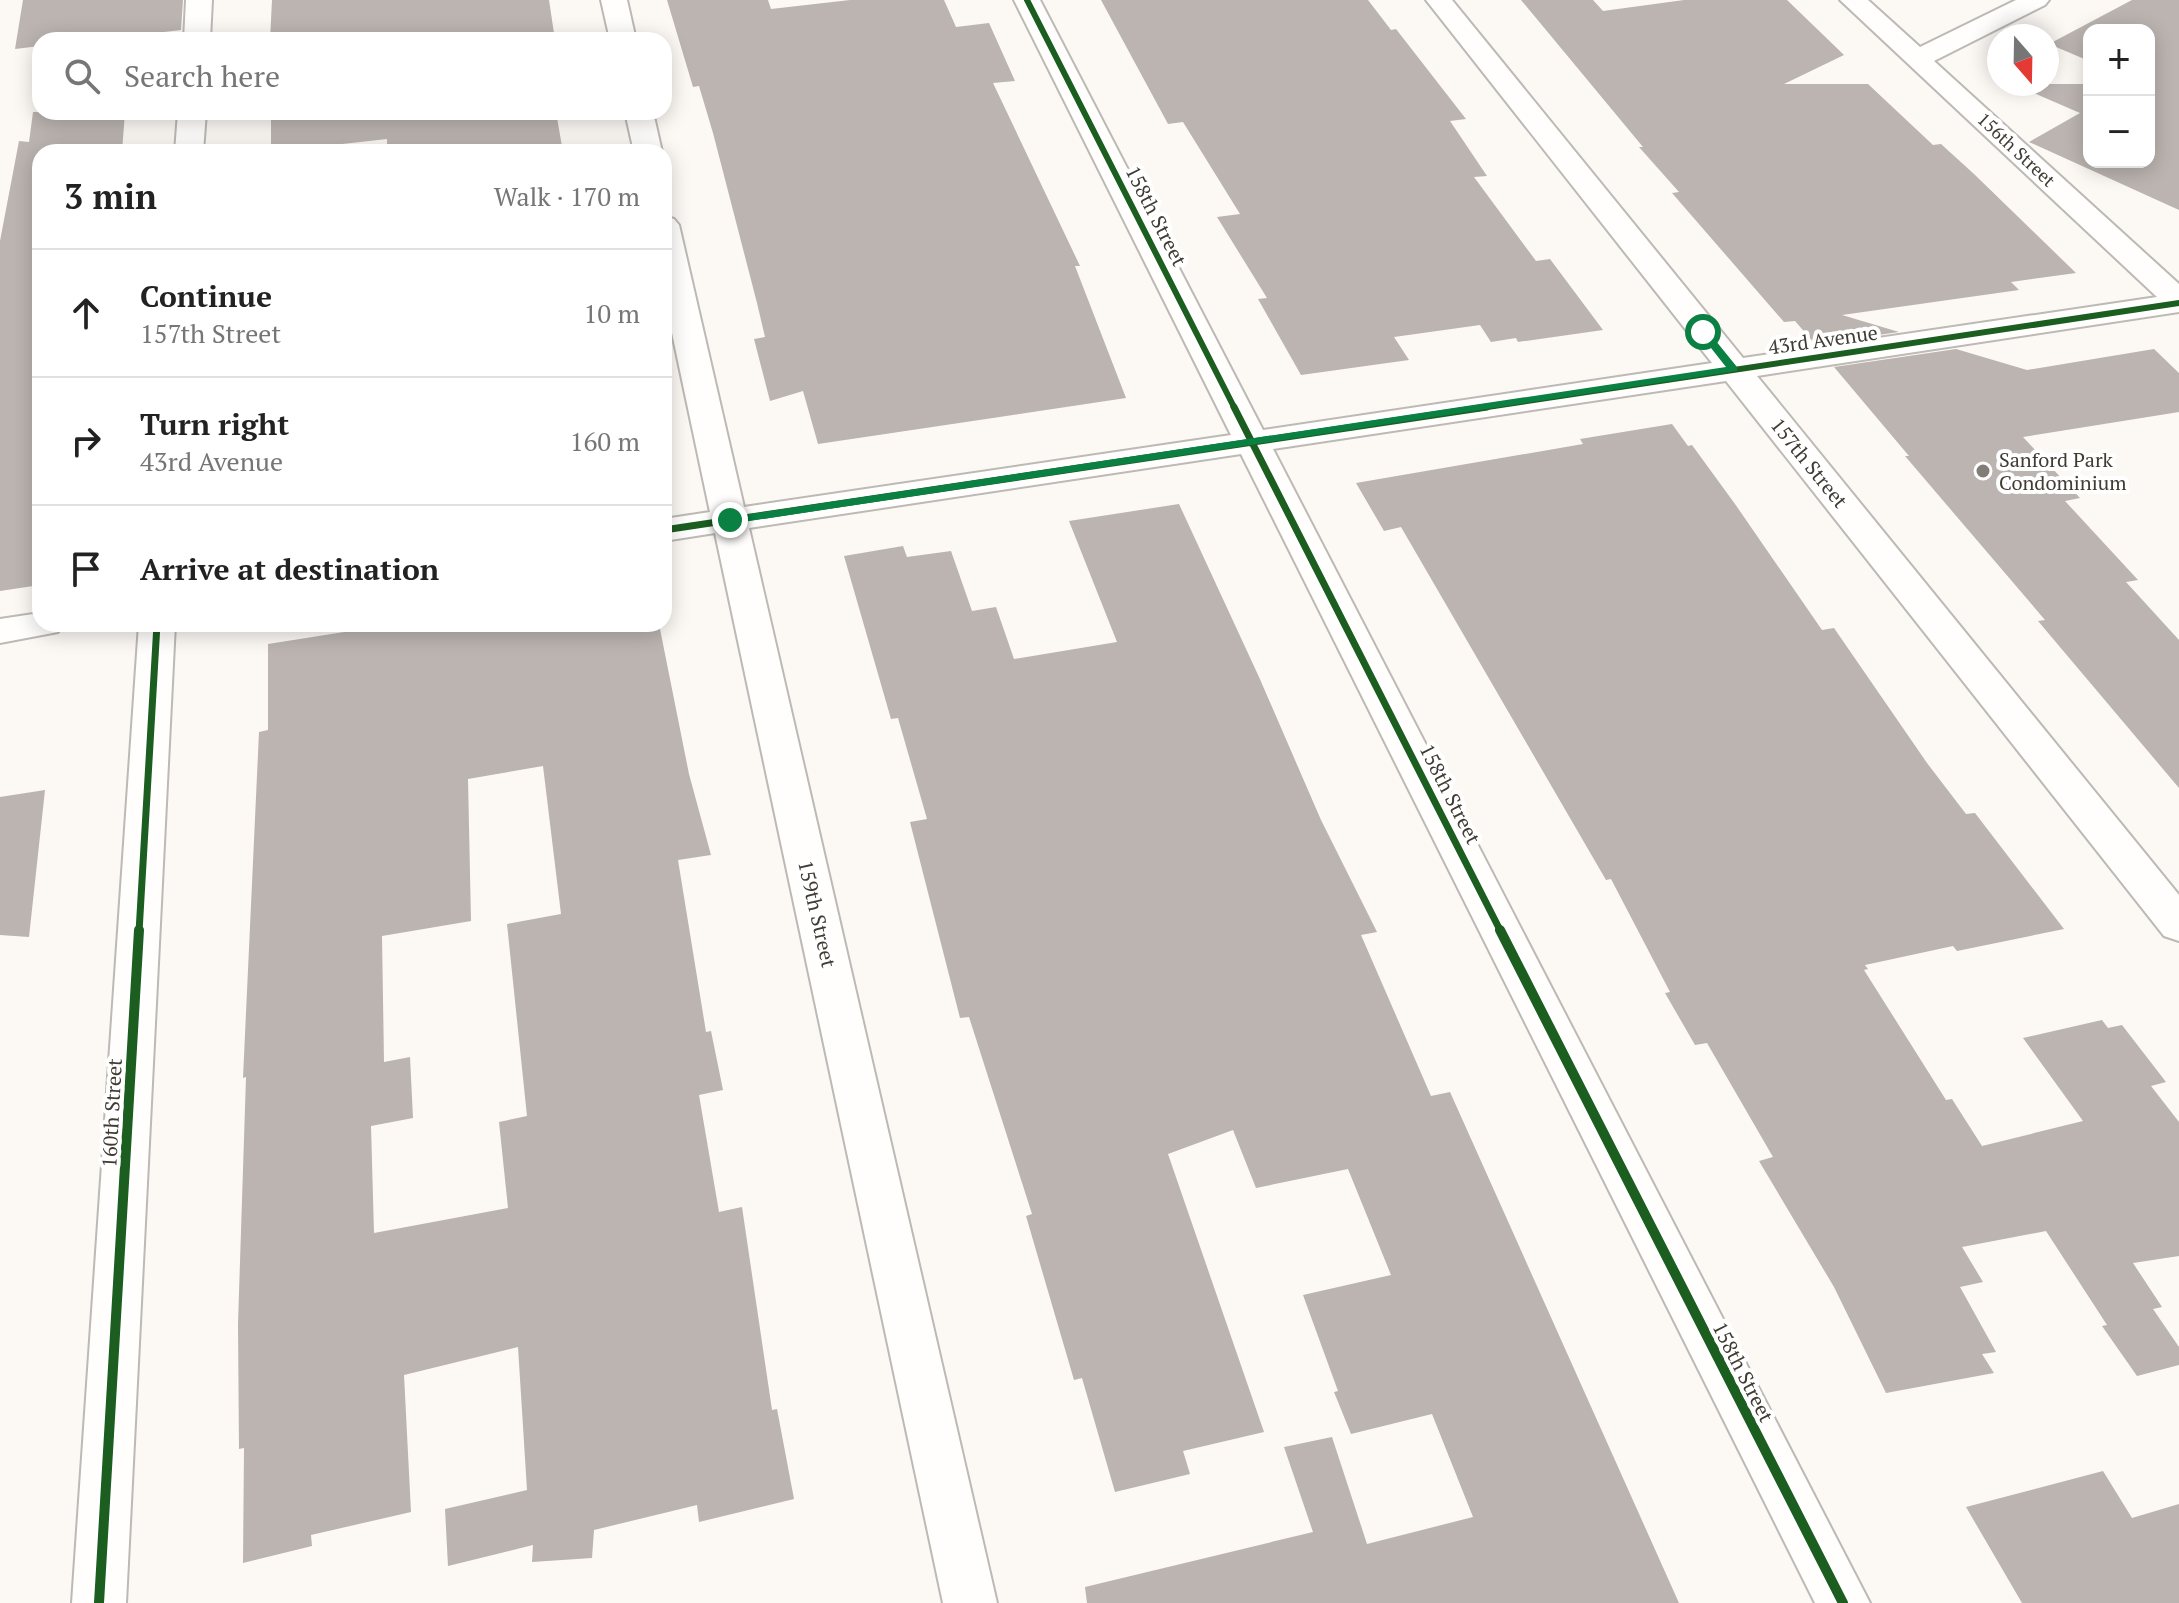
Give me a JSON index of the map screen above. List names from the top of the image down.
{
  "streets": {
    "street": [
      "156th Street",
      "158th Street",
      "43rd Avenue",
      "157th Street",
      "159th Street",
      "160th Street"
    ]
  },
  "crossings": [
    ["156th Street", "43rd Avenue"],
    ["158th Street", "43rd Avenue"],
    ["43rd Avenue", "157th Street"],
    ["43rd Avenue", "159th Street"]
  ],
  "places": ["Sanford Park Condominium"],
  "north": "bottom",
  "page": {
    "map_buttons": ["+", "−"],
    "search": "Search here",
    "heading": ["3 min", "Walk · 170 m"],
    "list": [
      ["Continue", "157th Street", "10 m"],
      ["Turn right", "43rd Avenue", "160 m"],
      "Arrive at destination"
    ]
  }
}
